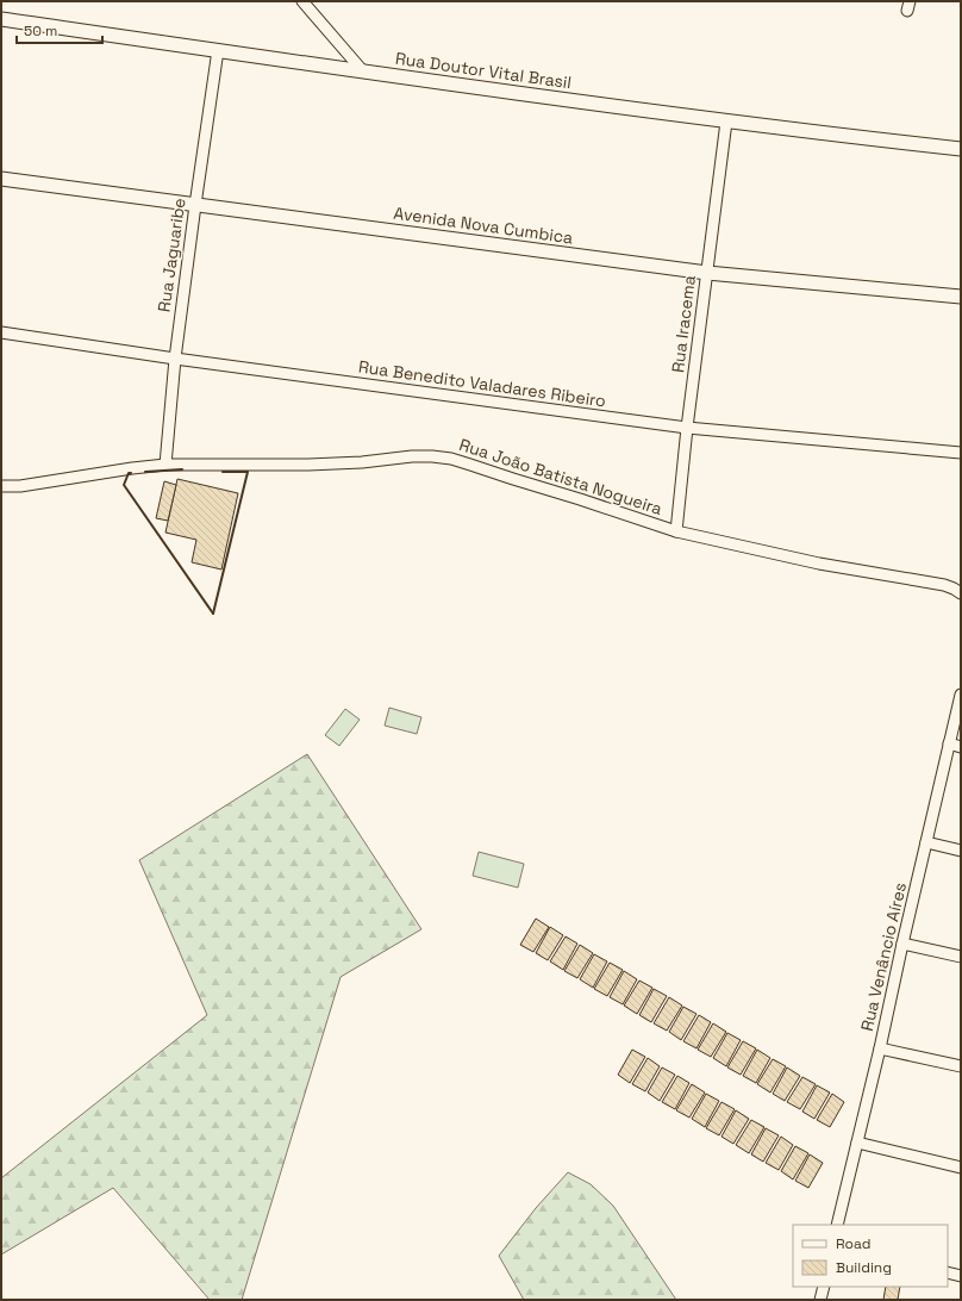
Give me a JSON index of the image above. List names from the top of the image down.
{
  "streets": {
    "street": [
      "Rua Doutor Vital Brasil",
      "Avenida Nova Cumbica",
      "Rua Jaguaribe",
      "Rua Iracema",
      "Rua Benedito Valadares Ribeiro",
      "Rua João Batista Nogueira",
      "Rua Venâncio Aíres"
    ]
  },
  "crossings": [
    ["Rua Doutor Vital Brasil", "Rua Jaguaribe"],
    ["Rua Doutor Vital Brasil", "Rua Iracema"],
    ["Avenida Nova Cumbica", "Rua Jaguaribe"],
    ["Avenida Nova Cumbica", "Rua Iracema"],
    ["Rua Jaguaribe", "Rua Benedito Valadares Ribeiro"],
    ["Rua Jaguaribe", "Rua João Batista Nogueira"],
    ["Rua Iracema", "Rua Benedito Valadares Ribeiro"],
    ["Rua Iracema", "Rua João Batista Nogueira"]
  ],
  "legend": ["Road", "Building"],
  "scale_bar": "50 m"
}
